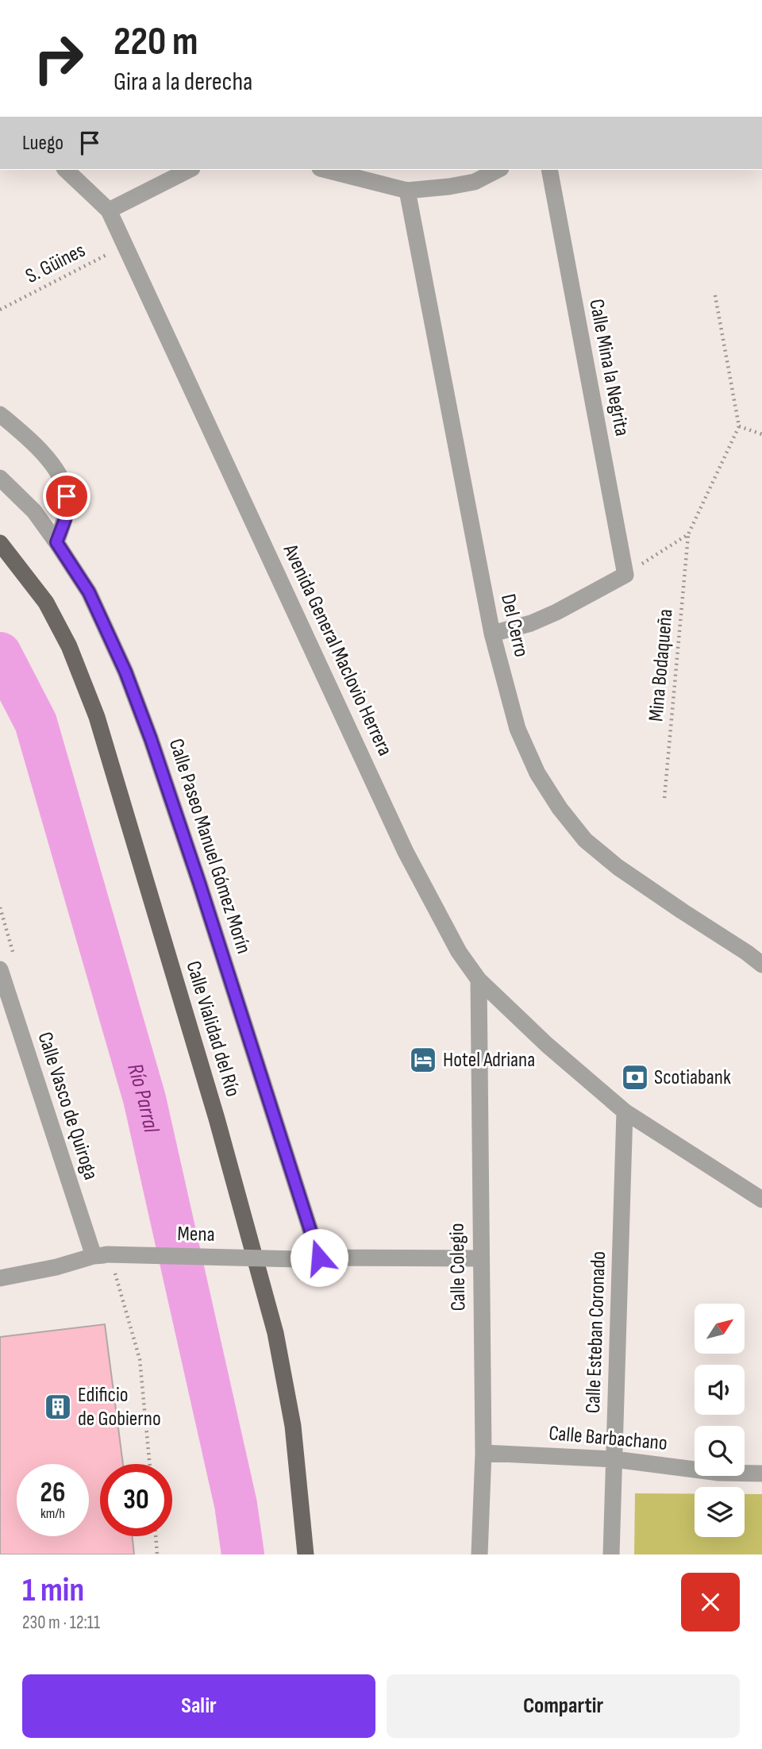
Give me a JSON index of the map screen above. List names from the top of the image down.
{
  "streets": {
    "main road": ["Calle Vialidad del Río"],
    "street": [
      "Calle Mina la Negrita",
      "Del Cerro",
      "Avenida General Maclovio Herrera",
      "Calle Paseo Manuel Gómez Morín",
      "Calle Vasco de Quiroga",
      "Mena",
      "Calle Colegio",
      "Calle Esteban Coronado",
      "Calle Barbachano"
    ],
    "path": ["S. Güines", "Mina Bodaqueña"]
  },
  "crossings": [
    ["S. Güines", "Avenida General Maclovio Herrera"],
    ["Avenida General Maclovio Herrera", "Calle Colegio"],
    ["Avenida General Maclovio Herrera", "Calle Esteban Coronado"],
    ["Calle Paseo Manuel Gómez Morín", "Mena"],
    ["Calle Vasco de Quiroga", "Mena"],
    ["Mena", "Calle Colegio"],
    ["Calle Colegio", "Calle Barbachano"],
    ["Calle Esteban Coronado", "Calle Barbachano"]
  ],
  "water": ["Río Parral"],
  "places": {
    "hotel": ["Hotel Adriana"],
    "bank": ["Scotiabank"],
    "building": ["Edificio de Gobierno"]
  },
  "north": "top right",
  "page": {
    "turn": ["220 m", "Gira a la derecha"],
    "then": "Luego",
    "speed": "26 km/h",
    "limit": "30",
    "heading": ["1 min", "230 m · 12:11"],
    "buttons": ["Salir", "Compartir"]
  }
}
